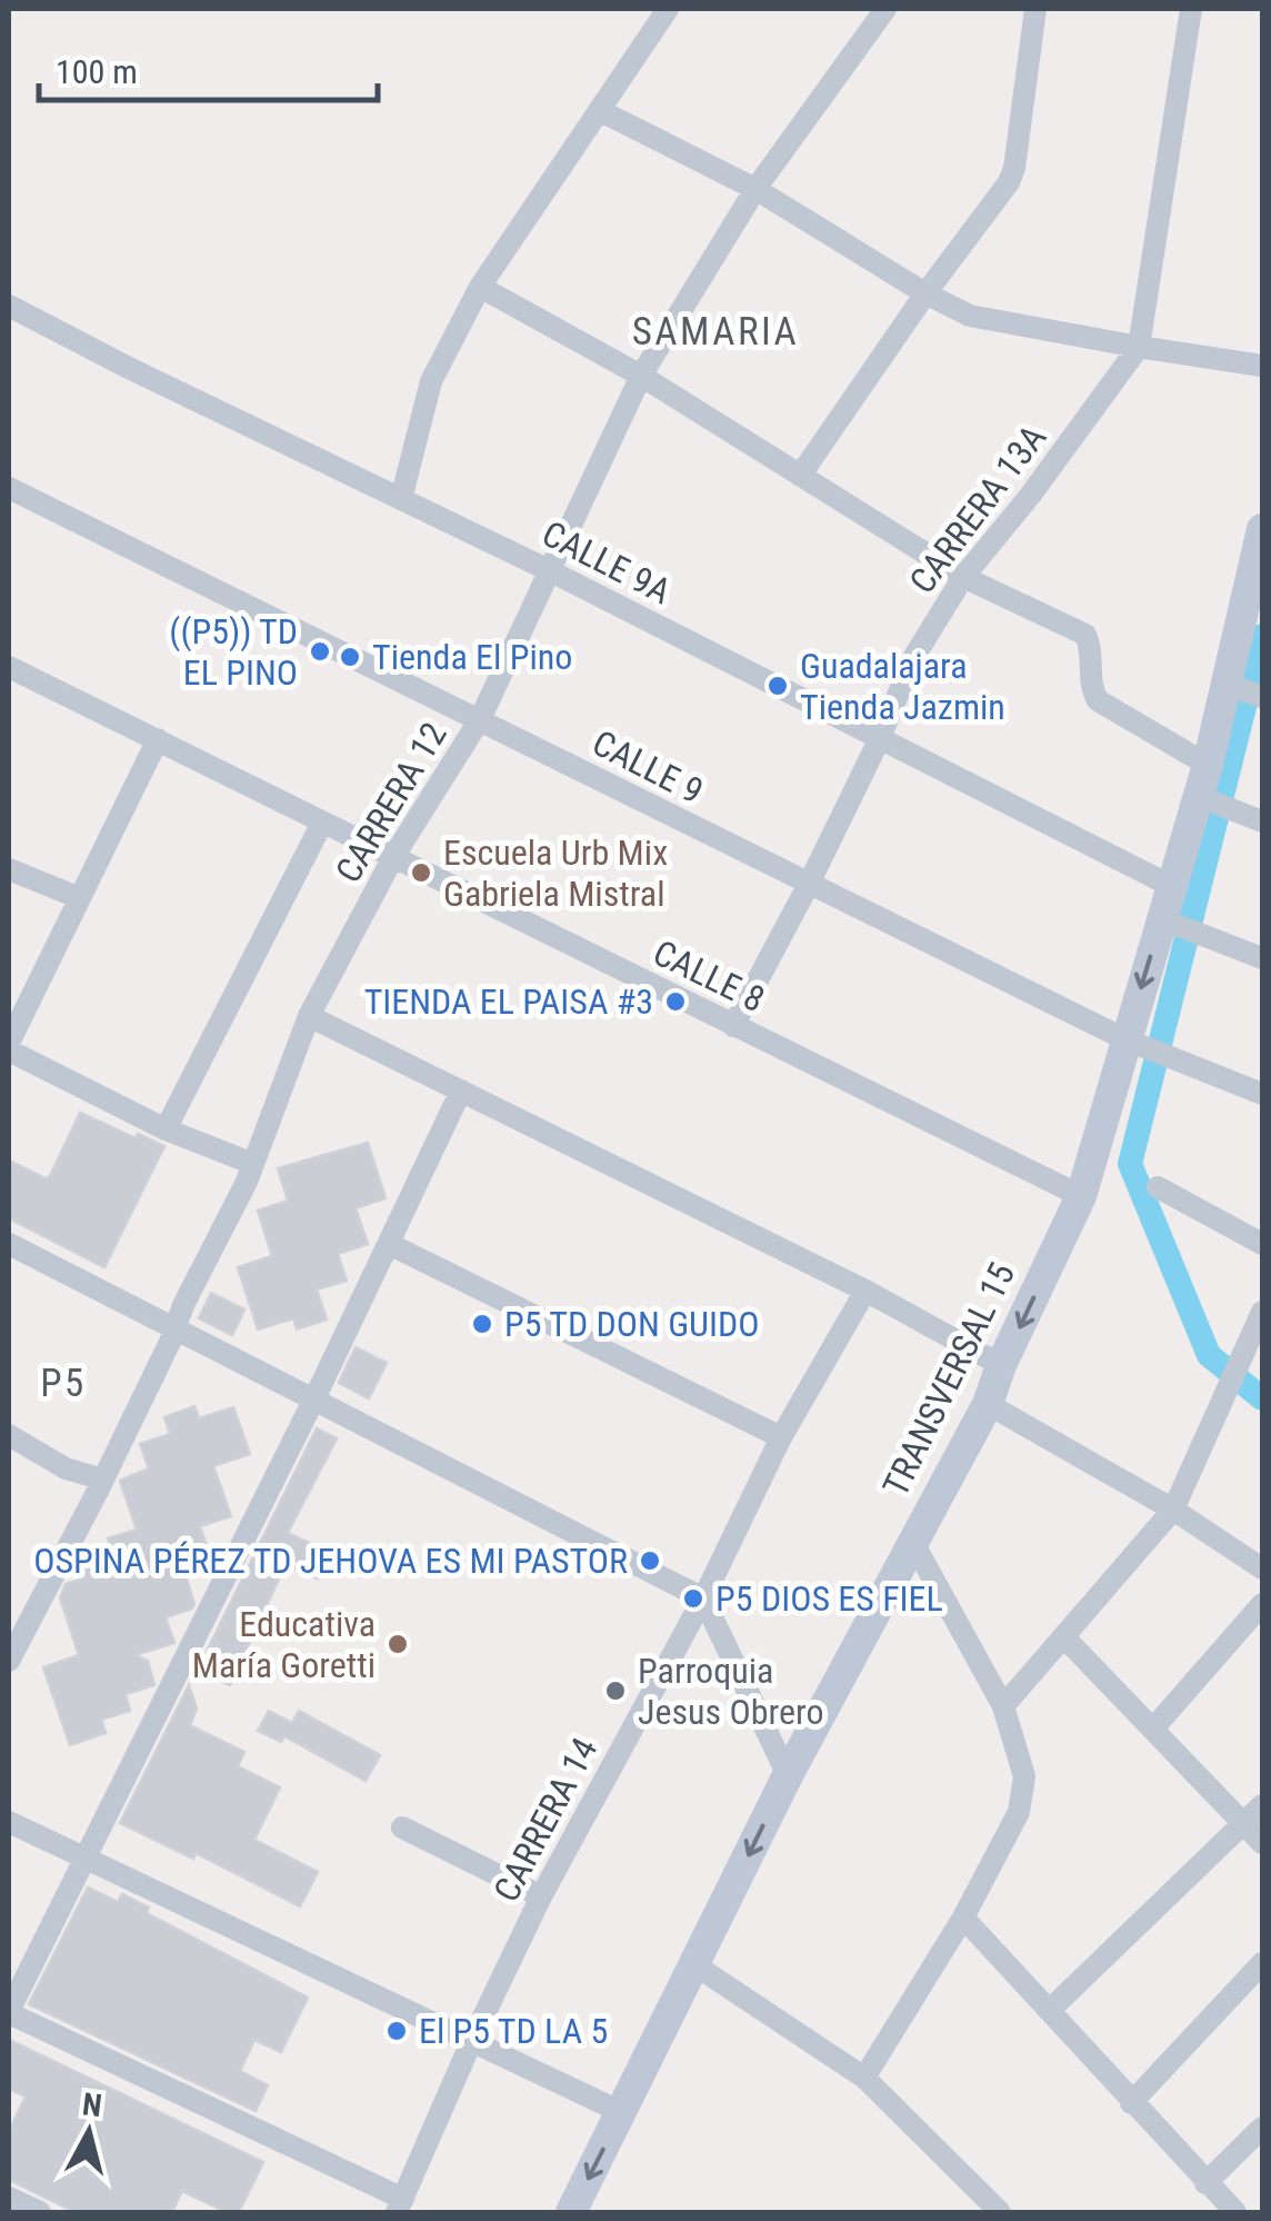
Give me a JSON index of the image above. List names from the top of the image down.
{
  "streets": {
    "street": [
      "CARRERA 13A",
      "CALLE 9A",
      "CALLE 9",
      "CARRERA 12",
      "CALLE 8",
      "TRANSVERSAL 15",
      "CARRERA 14"
    ]
  },
  "crossings": [
    ["CARRERA 13A", "CALLE 9A"],
    ["CARRERA 13A", "CALLE 9"],
    ["CARRERA 13A", "CALLE 8"],
    ["CALLE 9A", "CARRERA 12"],
    ["CALLE 9A", "TRANSVERSAL 15"],
    ["CALLE 9", "CARRERA 12"],
    ["CALLE 9", "TRANSVERSAL 15"],
    ["CARRERA 12", "CALLE 8"],
    ["CALLE 8", "TRANSVERSAL 15"]
  ],
  "districts": ["SAMARIA", "P5"],
  "places": [
    "((P5)) TD EL PINO",
    "Tienda El Pino",
    "Guadalajara Tienda Jazmin",
    "Escuela Urb Mix Gabriela Mistral",
    "TIENDA EL PAISA #3",
    "P5 TD DON GUIDO",
    "OSPINA PÉREZ TD JEHOVA ES MI PASTOR",
    "P5 DIOS ES FIEL",
    "Educativa María Goretti",
    "Parroquia Jesus Obrero",
    "El P5 TD LA 5"
  ],
  "scale_bar": "100 m",
  "north": "top"
}
